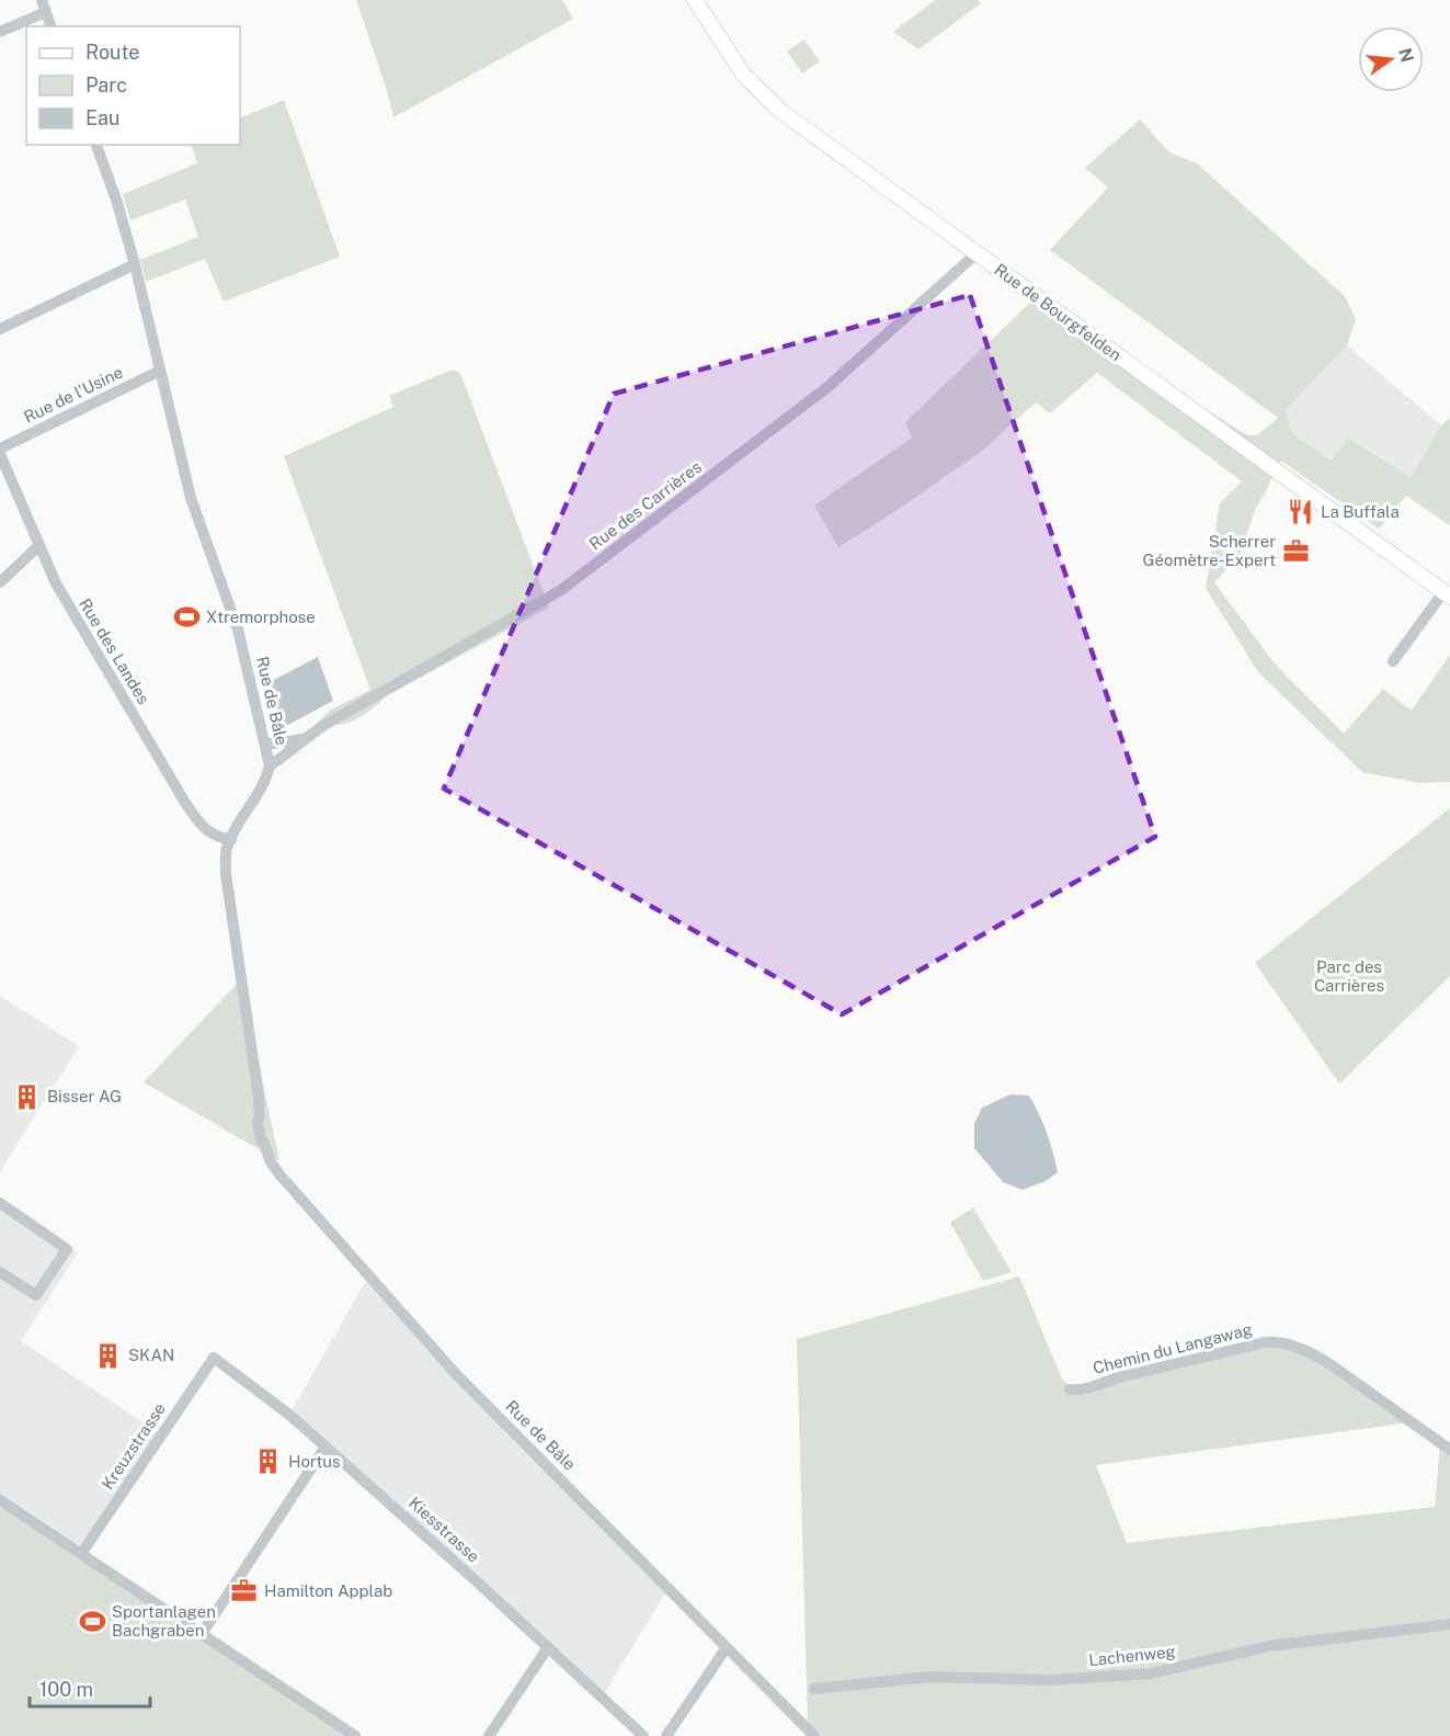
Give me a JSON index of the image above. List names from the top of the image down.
{
  "streets": {
    "main road": ["Rue de Bourgfelden"],
    "street": [
      "Rue de l'Usine",
      "Rue des Carrières",
      "Rue des Landes",
      "Rue de Bâle",
      "Chemin du Langawag",
      "Kreuzstrasse",
      "Kiesstrasse",
      "Lachenweg"
    ]
  },
  "crossings": [
    ["Rue de Bourgfelden", "Rue des Carrières"],
    ["Rue de l'Usine", "Rue de Bâle"],
    ["Rue des Carrières", "Rue de Bâle"],
    ["Rue des Landes", "Rue de Bâle"],
    ["Kreuzstrasse", "Kiesstrasse"]
  ],
  "parks": ["Parc des Carrières"],
  "places": {
    "restaurant": ["La Buffala"],
    "office": ["Scherrer Géomètre-Expert", "Hamilton Applab"],
    "sports": ["Xtremorphose", "Sportanlagen Bachgraben"],
    "building": ["Bisser AG", "SKAN", "Hortus"]
  },
  "legend": ["Route", "Parc", "Eau"],
  "scale_bar": "100 m",
  "north": "right"
}
